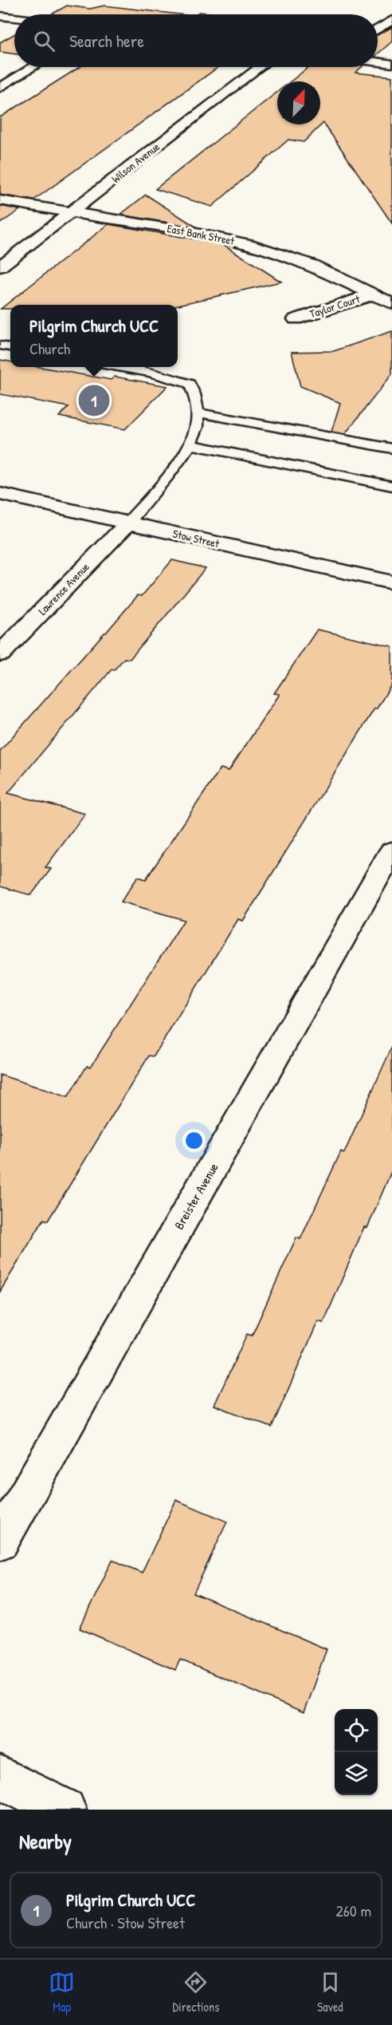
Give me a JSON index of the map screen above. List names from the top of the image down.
{
  "streets": {
    "street": [
      "Wilson Avenue",
      "East Bank Street",
      "Taylor Court",
      "Stow Street",
      "Lawrence Avenue",
      "Breister Avenue"
    ]
  },
  "crossings": [
    ["Wilson Avenue", "East Bank Street"],
    ["East Bank Street", "Taylor Court"],
    ["Stow Street", "Lawrence Avenue"]
  ],
  "north": "top right",
  "page": {
    "search": "Search here",
    "popup": ["Pilgrim Church UCC", "Church"],
    "pins": "1",
    "heading": "Nearby",
    "list": [
      {
        "mark": "1",
        "name": "Pilgrim Church UCC",
        "note": "Church · Stow Street",
        "value": "260 m"
      }
    ],
    "nav": ["Map", "Directions", "Saved"]
  }
}
